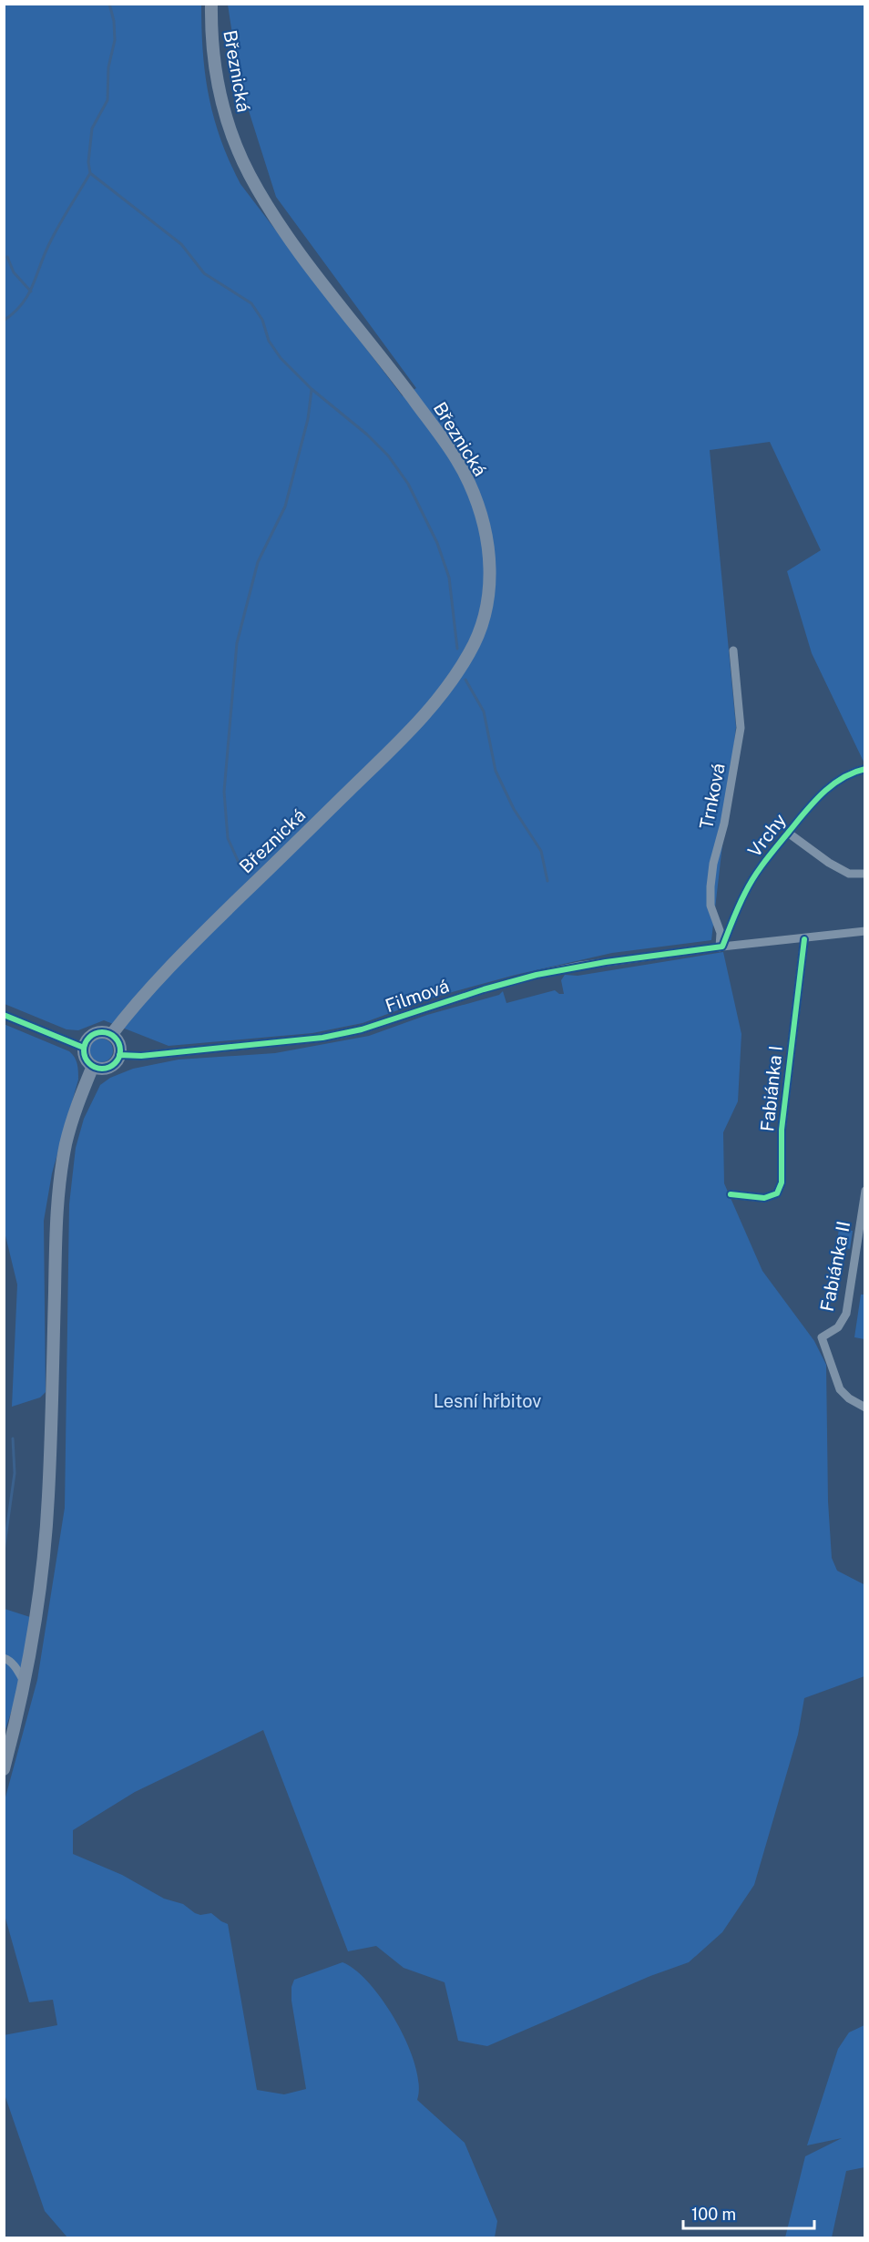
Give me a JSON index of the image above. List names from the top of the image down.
{
  "streets": {
    "main road": ["Březnická"],
    "street": [
      "Trnková",
      "Vrchy",
      "Filmová",
      "Fabiánka I",
      "Fabiánka II"
    ]
  },
  "crossings": [
    ["Březnická", "Filmová"],
    ["Trnková", "Vrchy"],
    ["Trnková", "Filmová"],
    ["Vrchy", "Filmová"],
    ["Filmová", "Fabiánka I"]
  ],
  "parks": ["Lesní hřbitov"],
  "scale_bar": "100 m"
}
